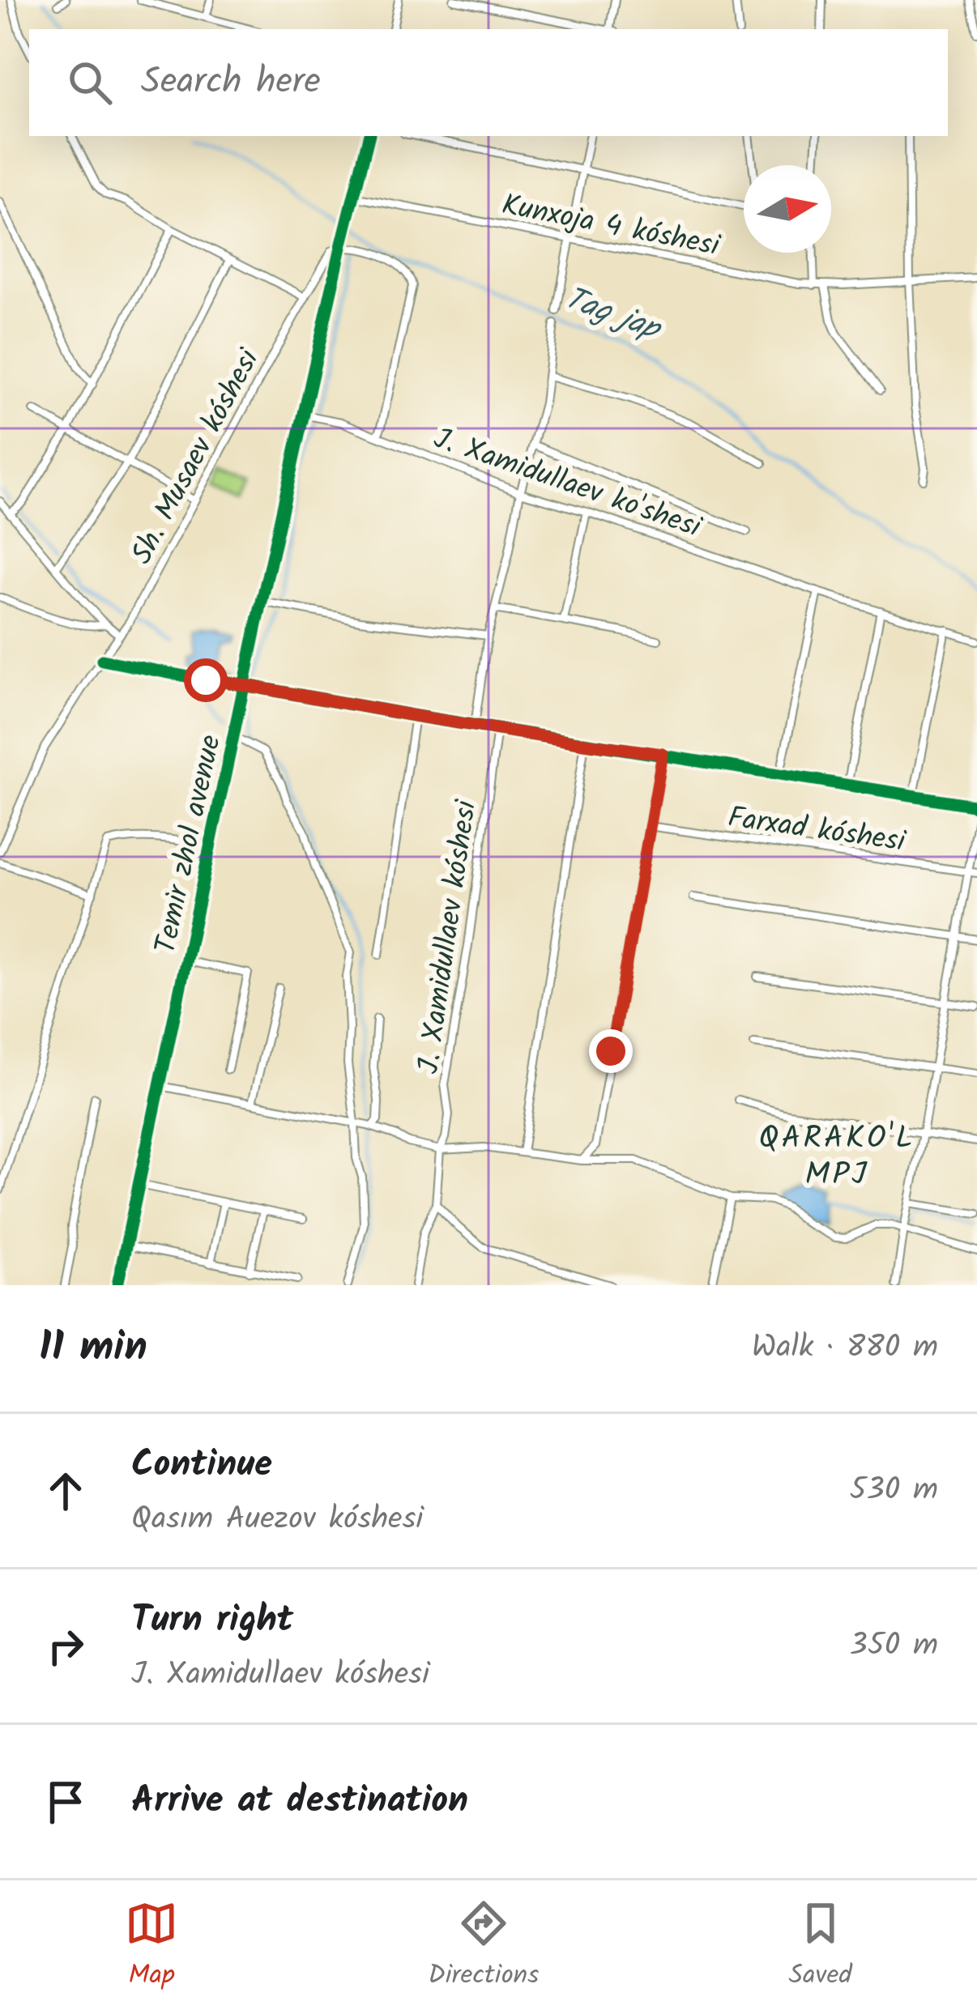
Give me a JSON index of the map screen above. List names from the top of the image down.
{
  "streets": {
    "street": [
      "Kunxoja 4 kóshesi",
      "Sh. Musaev kóshesi",
      "J. Xamidullaev ko'shesi",
      "Farxad kóshesi",
      "Temir zhol avenue",
      "J. Xamidullaev kóshesi"
    ]
  },
  "crossings": [
    ["Kunxoja 4 kóshesi", "Temir zhol avenue"],
    ["Sh. Musaev kóshesi", "Temir zhol avenue"],
    ["J. Xamidullaev ko'shesi", "Temir zhol avenue"]
  ],
  "districts": ["QARAKO'L MPJ"],
  "water": ["Tag jap"],
  "north": "right",
  "page": {
    "search": "Search here",
    "heading": ["11 min", "Walk · 880 m"],
    "list": [
      ["Continue", "Qasım Auezov kóshesi", "530 m"],
      ["Turn right", "J. Xamidullaev kóshesi", "350 m"],
      "Arrive at destination"
    ],
    "nav": ["Map", "Directions", "Saved"]
  }
}
